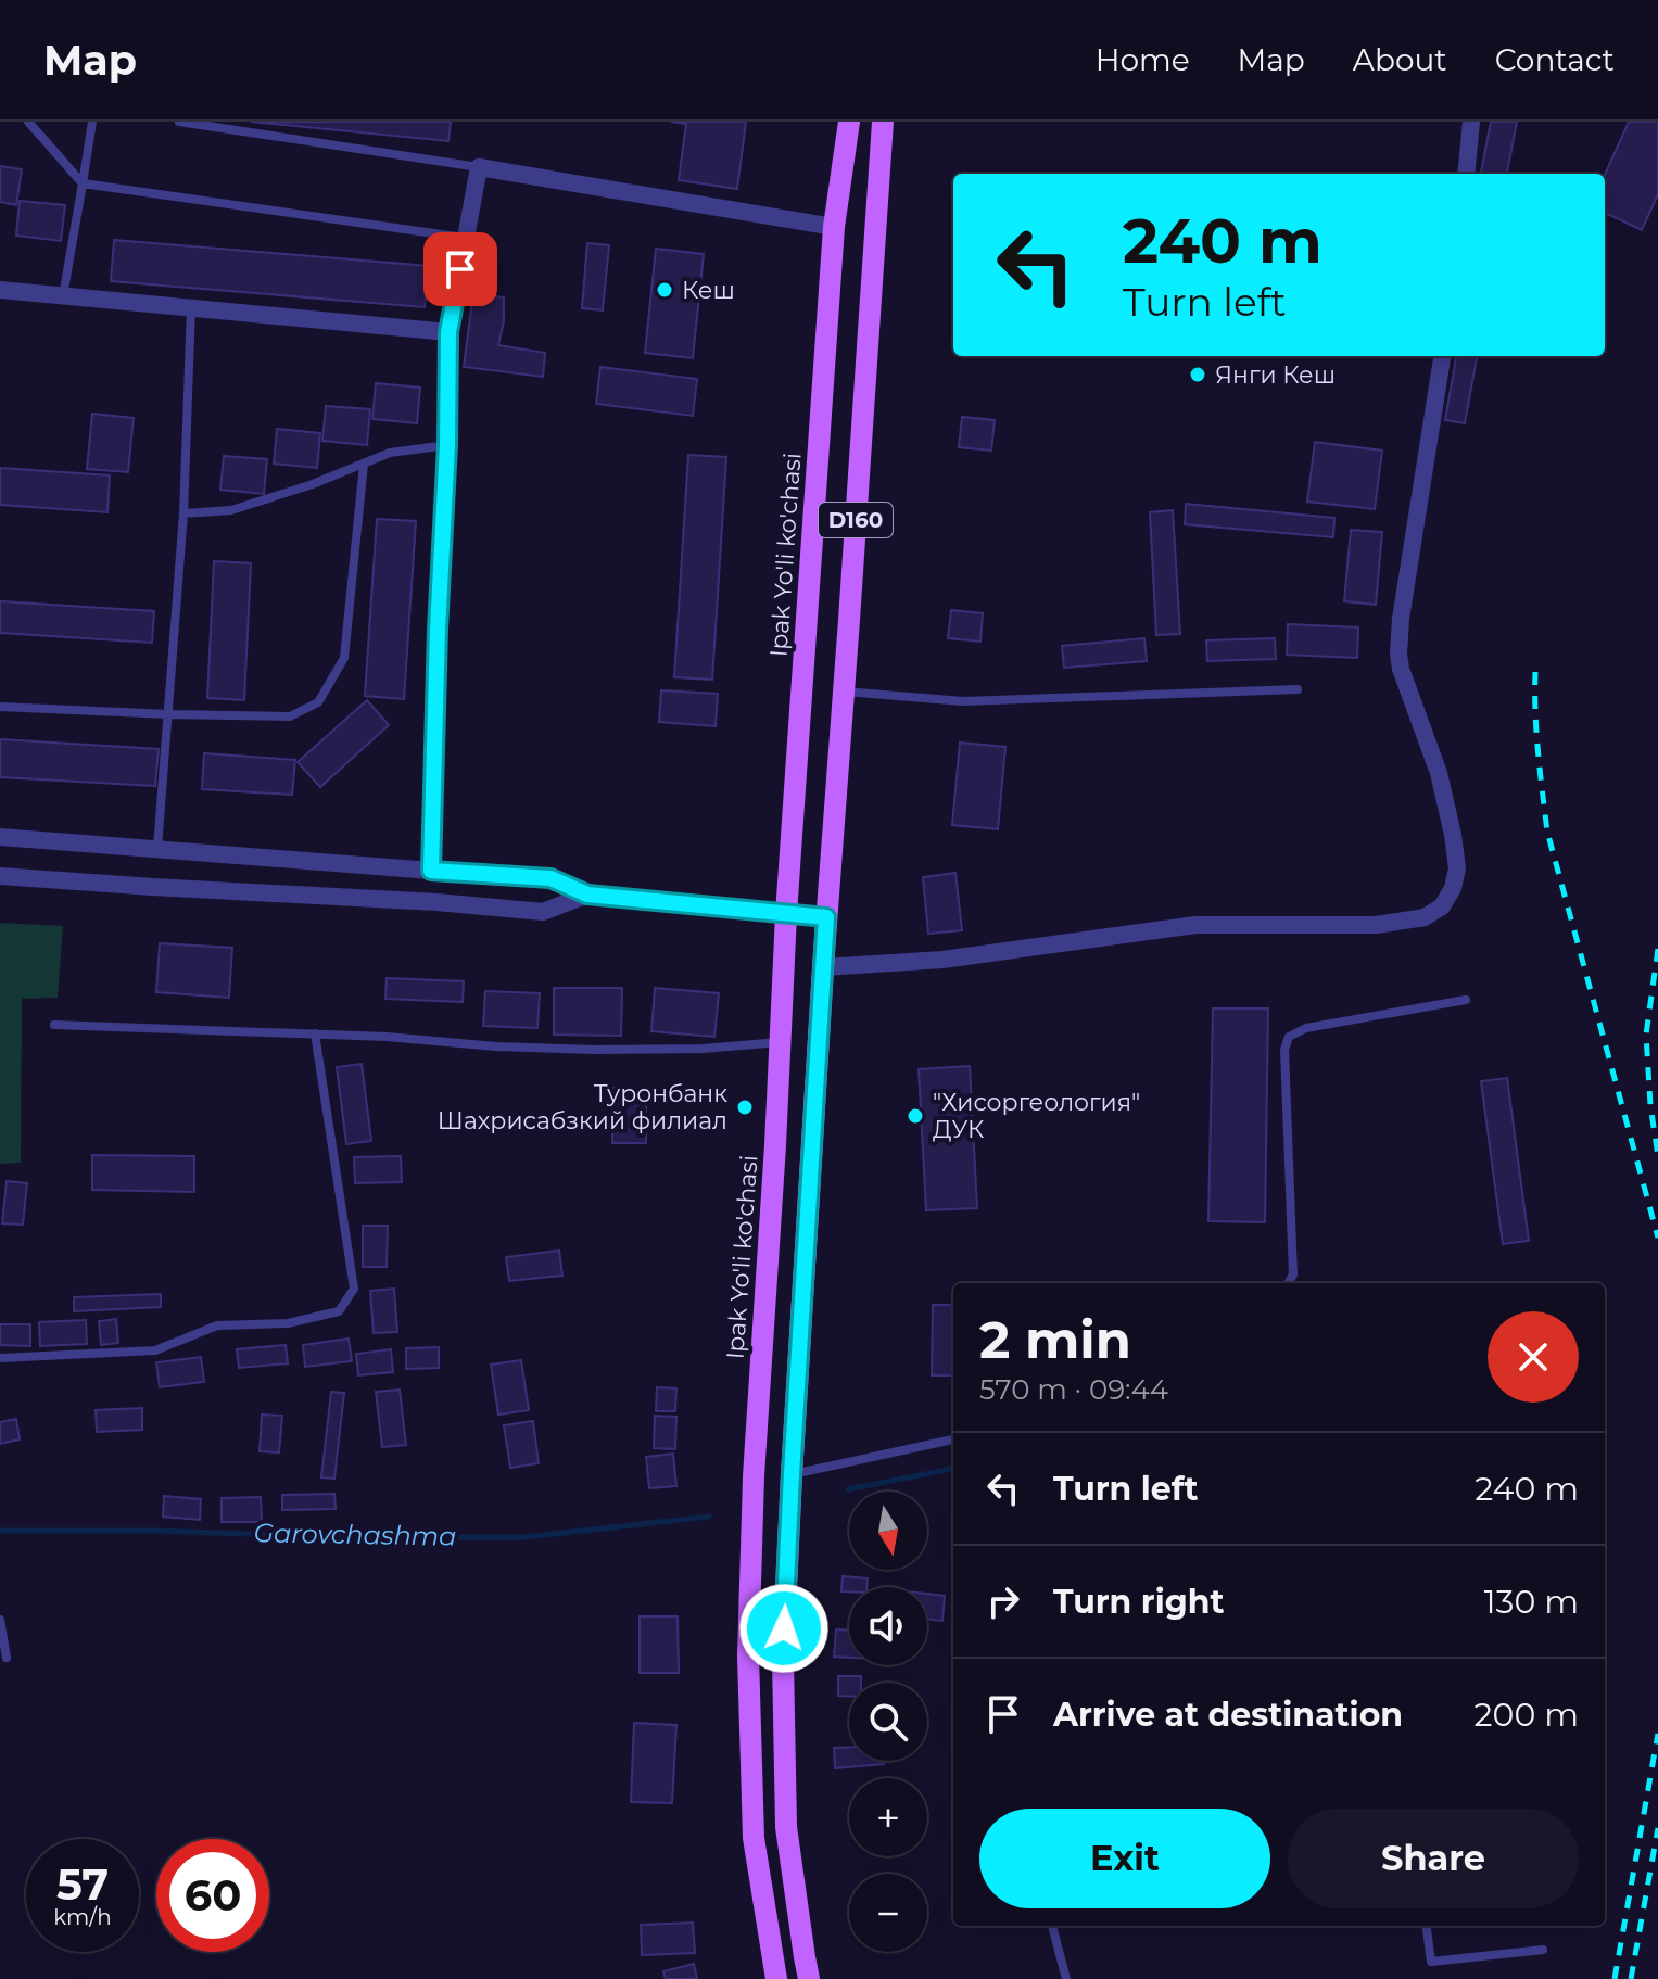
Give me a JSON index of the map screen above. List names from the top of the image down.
{
  "streets": {
    "main road": ["D160", "Ipak Yo'li ko'chasi"]
  },
  "water": ["Garovchashma"],
  "places": [
    "Кеш",
    "Янги Кеш",
    "Туронбанк Шахрисабзкий филиал",
    "\"Хисоргеология\" ДУК"
  ],
  "north": "bottom",
  "page": {
    "header": "Map",
    "nav": [
      "Home",
      "Map",
      "About",
      "Contact"
    ],
    "turn": ["240 m", "Turn left"],
    "heading": ["2 min", "570 m · 09:44"],
    "list": [
      {
        "name": "Turn left",
        "value": "240 m"
      },
      {
        "name": "Turn right",
        "value": "130 m"
      },
      {
        "name": "Arrive at destination",
        "value": "200 m"
      }
    ],
    "map_buttons": ["+", "−"],
    "buttons": ["Exit", "Share"],
    "speed": "57 km/h",
    "limit": "60"
  }
}
